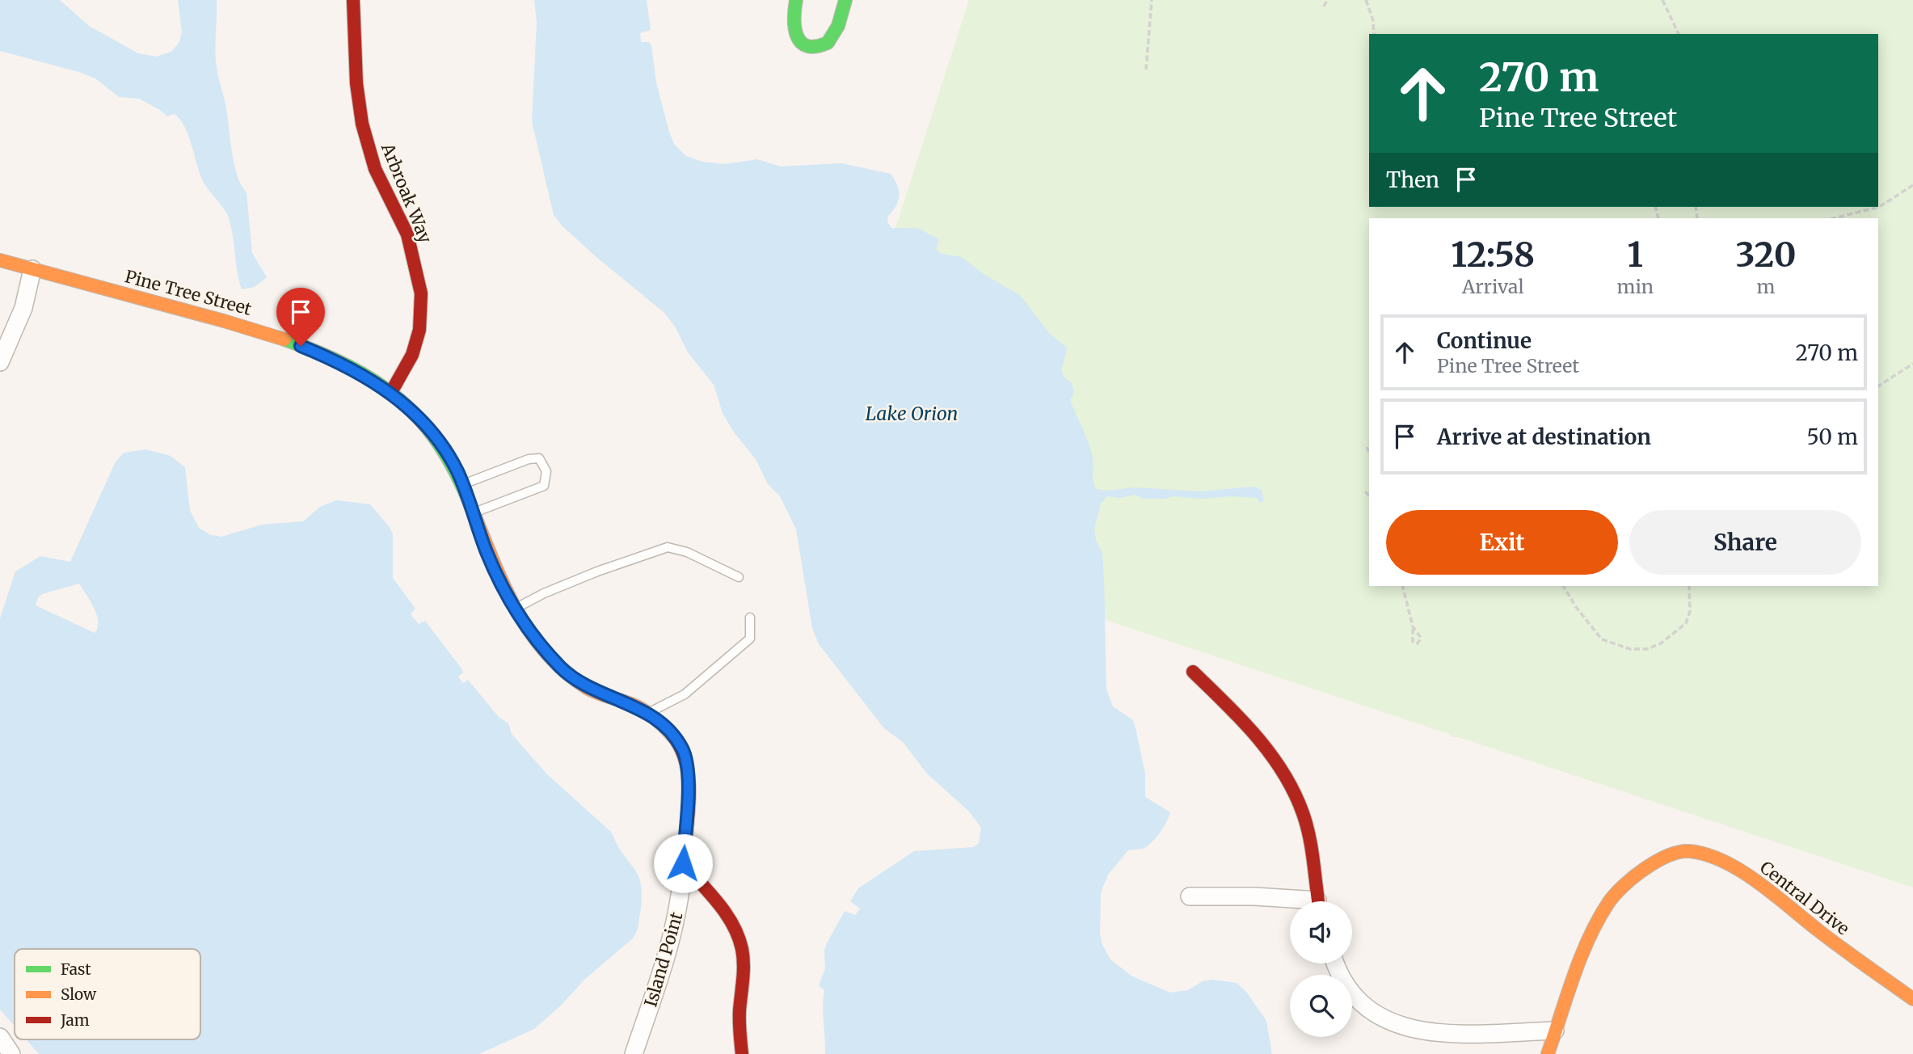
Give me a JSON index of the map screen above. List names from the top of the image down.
{
  "streets": {
    "street": [
      "Arbroak Way",
      "Pine Tree Street",
      "Central Drive",
      "Island Point"
    ]
  },
  "crossings": [
    ["Arbroak Way", "Pine Tree Street"],
    ["Pine Tree Street", "Island Point"]
  ],
  "water": ["Lake Orion"],
  "legend": ["Fast", "Slow", "Jam"],
  "page": {
    "turn": ["270 m", "Pine Tree Street"],
    "then": "Then",
    "eta": [
      "12:58",
      "Arrival",
      "1",
      "min",
      "320",
      "m"
    ],
    "list": [
      {
        "name": "Continue",
        "note": "Pine Tree Street",
        "value": "270 m"
      },
      {
        "name": "Arrive at destination",
        "value": "50 m"
      }
    ],
    "buttons": ["Exit", "Share"]
  }
}
